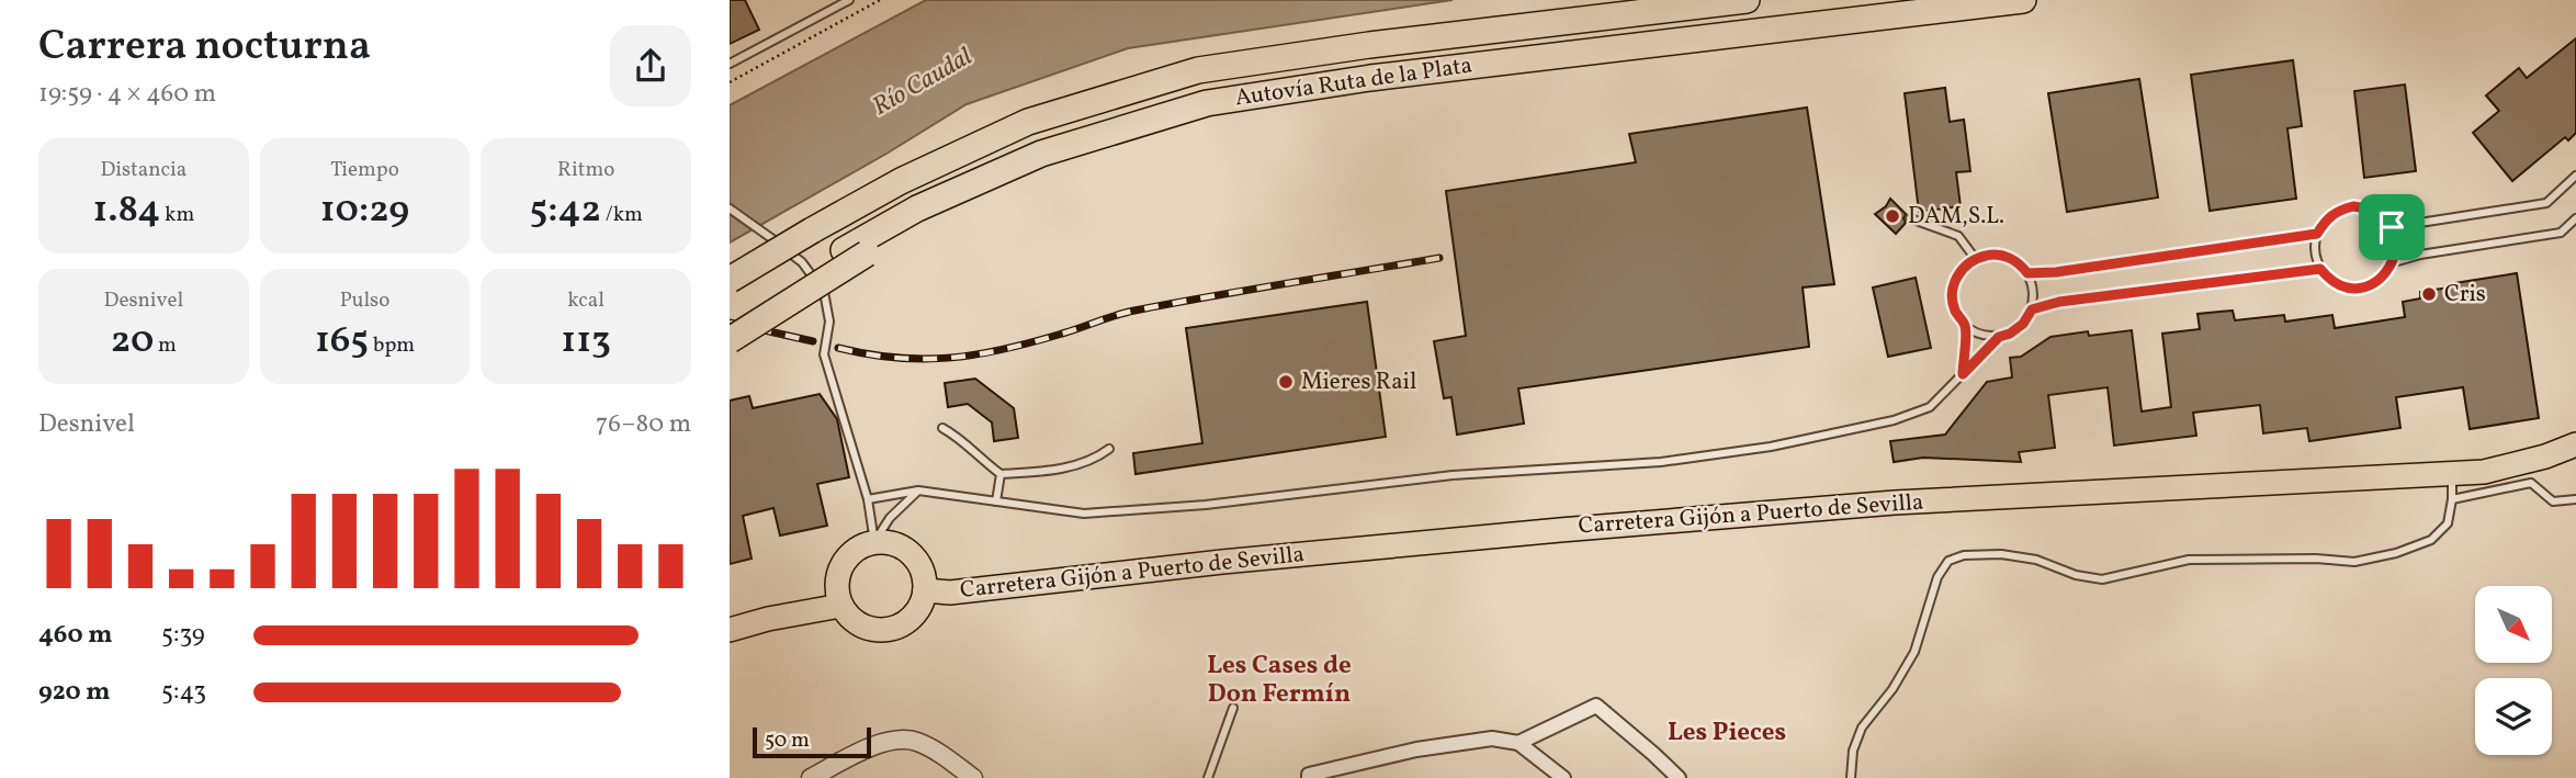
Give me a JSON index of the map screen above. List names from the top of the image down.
{
  "streets": {
    "highway": ["Autovía Ruta de la Plata", "Carretera Gijón a Puerto de Sevilla"]
  },
  "districts": ["Les Cases de Don Fermín", "Les Pieces"],
  "water": ["Río Caudal"],
  "places": ["DAM,S.L.", "Cris", "Mieres Rail"],
  "scale_bar": "50 m",
  "north": "bottom right",
  "page": {
    "heading": ["Carrera nocturna", "19:59 · 4 × 460 m"],
    "stats": [
      ["Distancia", "1.84 km"],
      ["Tiempo", "10:29"],
      ["Ritmo", "5:42 /km"],
      ["Desnivel", "20 m"],
      ["Pulso", "165 bpm"],
      ["kcal", "113"]
    ],
    "chart": ["Desnivel", "76–80 m"],
    "list": [
      {
        "name": "460 m",
        "note": "5:39"
      },
      {
        "name": "920 m",
        "note": "5:43"
      }
    ],
    "scale": "50 m"
  }
}
